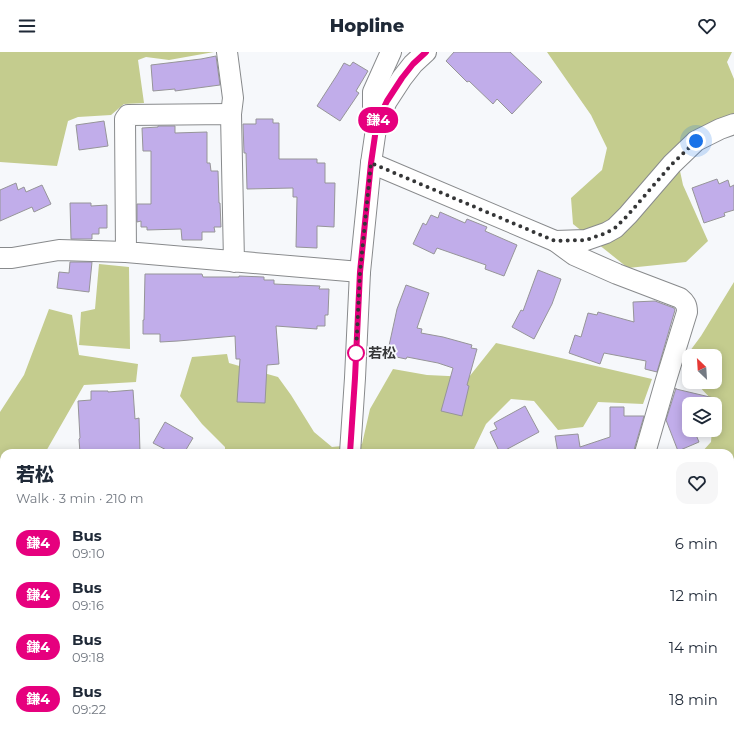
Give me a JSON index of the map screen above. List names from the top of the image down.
{
  "places": ["若松"],
  "lines": ["bus line 鎌4"],
  "north": "top left",
  "page": {
    "header": "Hopline",
    "on_map": "鎌4",
    "heading": ["若松", "Walk · 3 min · 210 m"],
    "list": [
      {
        "mark": "鎌4",
        "name": "Bus",
        "note": "09:10",
        "value": "6 min"
      },
      {
        "mark": "鎌4",
        "name": "Bus",
        "note": "09:16",
        "value": "12 min"
      },
      {
        "mark": "鎌4",
        "name": "Bus",
        "note": "09:18",
        "value": "14 min"
      },
      {
        "mark": "鎌4",
        "name": "Bus",
        "note": "09:22",
        "value": "18 min"
      }
    ]
  }
}
